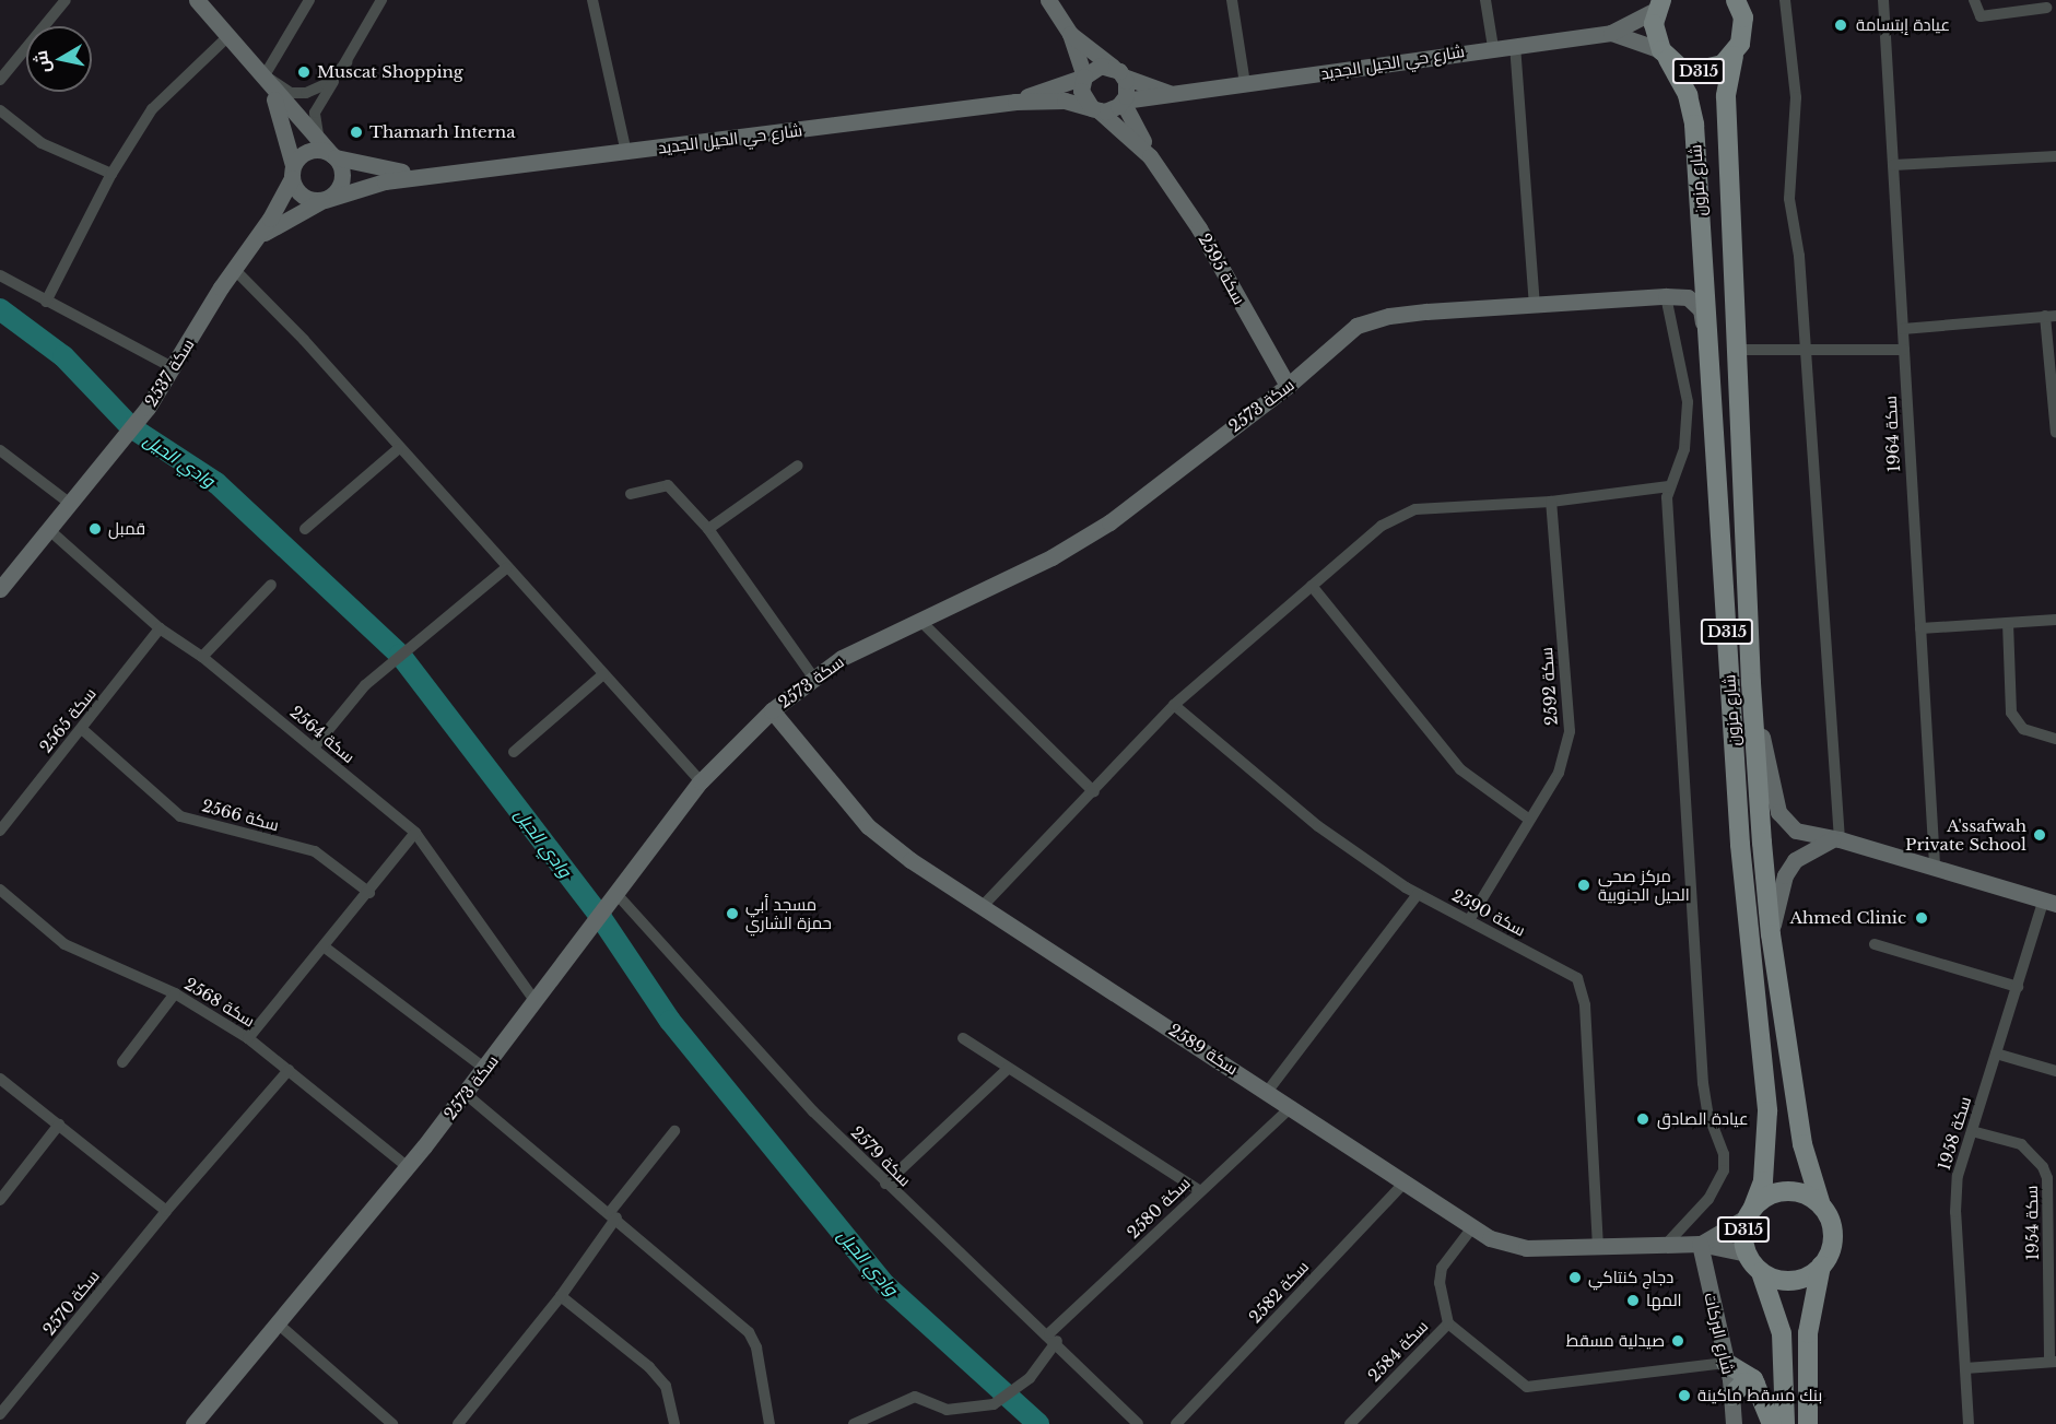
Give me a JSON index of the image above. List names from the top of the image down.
{
  "streets": {
    "main road": ["D315", "شارع مزون"],
    "street": [
      "شارع حي الحيل الجديد",
      "سكة 2595",
      "سكة 2537",
      "سكة 2573",
      "سكة 1964",
      "سكة 2592",
      "سكة 2565",
      "سكة 2564",
      "سكة 2566",
      "سكة 2590",
      "سكة 2568",
      "سكة 2589",
      "سكة 1958",
      "سكة 2579",
      "سكة 2580",
      "سكة 1954",
      "سكة 2582",
      "سكة 2570",
      "شارع البركات",
      "سكة 2584"
    ]
  },
  "crossings": [
    ["شارع حي الحيل الجديد", "D315"],
    ["شارع حي الحيل الجديد", "شارع مزون"],
    ["شارع حي الحيل الجديد", "سكة 2595"],
    ["D315", "شارع مزون"],
    ["D315", "سكة 2589"],
    ["شارع مزون", "سكة 2589"],
    ["سكة 2595", "سكة 2573"],
    ["سكة 2537", "سكة 2564"],
    ["سكة 2573", "سكة 2564"],
    ["سكة 2573", "سكة 2568"],
    ["سكة 2573", "سكة 2589"],
    ["سكة 2573", "سكة 2579"],
    ["سكة 2592", "سكة 2590"],
    ["سكة 2565", "سكة 2564"],
    ["سكة 2565", "سكة 2566"],
    ["سكة 2590", "سكة 2589"],
    ["سكة 2568", "سكة 2570"],
    ["سكة 2589", "سكة 2580"],
    ["سكة 2589", "سكة 2582"],
    ["سكة 2589", "شارع البركات"],
    ["سكة 2589", "سكة 2584"],
    ["سكة 1958", "سكة 1954"],
    ["سكة 2579", "سكة 2580"]
  ],
  "water": ["وادي الحيل"],
  "places": [
    "عيادة إبتسامة",
    "Muscat Shopping",
    "Thamarh Interna",
    "قمبل",
    "A'ssafwah Private School",
    "مركز صحي الحيل الجنوبية",
    "مسجد أبي حمزة الشاري",
    "Ahmed Clinic",
    "عيادة الصادق",
    "دجاج كنتاكي",
    "المها",
    "صيدلية مسقط",
    "بنك مسقط ماكينة"
  ],
  "north": "left"
}
